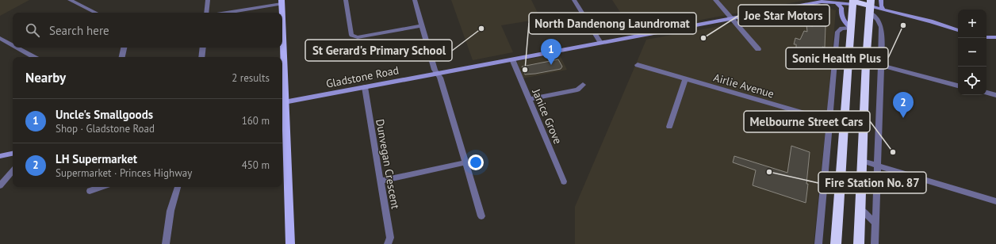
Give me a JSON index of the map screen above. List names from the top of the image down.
{
  "streets": {
    "main road": ["Gladstone Road"],
    "street": ["Airlie Avenue", "Janice Grove", "Dunvegan Crescent"]
  },
  "crossings": [
    ["Gladstone Road", "Janice Grove"],
    ["Gladstone Road", "Dunvegan Crescent"]
  ],
  "places": [
    "Sonic Health Plus",
    "St Gerard's Primary School",
    "Joe Star Motors",
    "North Dandenong Laundromat",
    "Melbourne Street Cars",
    "Fire Station No. 87"
  ],
  "page": {
    "map_buttons": ["+", "−"],
    "search": "Search here",
    "pins": ["1", "2"],
    "heading": ["Nearby", "2 results"],
    "list": [
      {
        "mark": "1",
        "name": "Uncle's Smallgoods",
        "note": "Shop · Gladstone Road",
        "value": "160 m"
      },
      {
        "mark": "2",
        "name": "LH Supermarket",
        "note": "Supermarket · Princes Highway",
        "value": "450 m"
      }
    ]
  }
}
